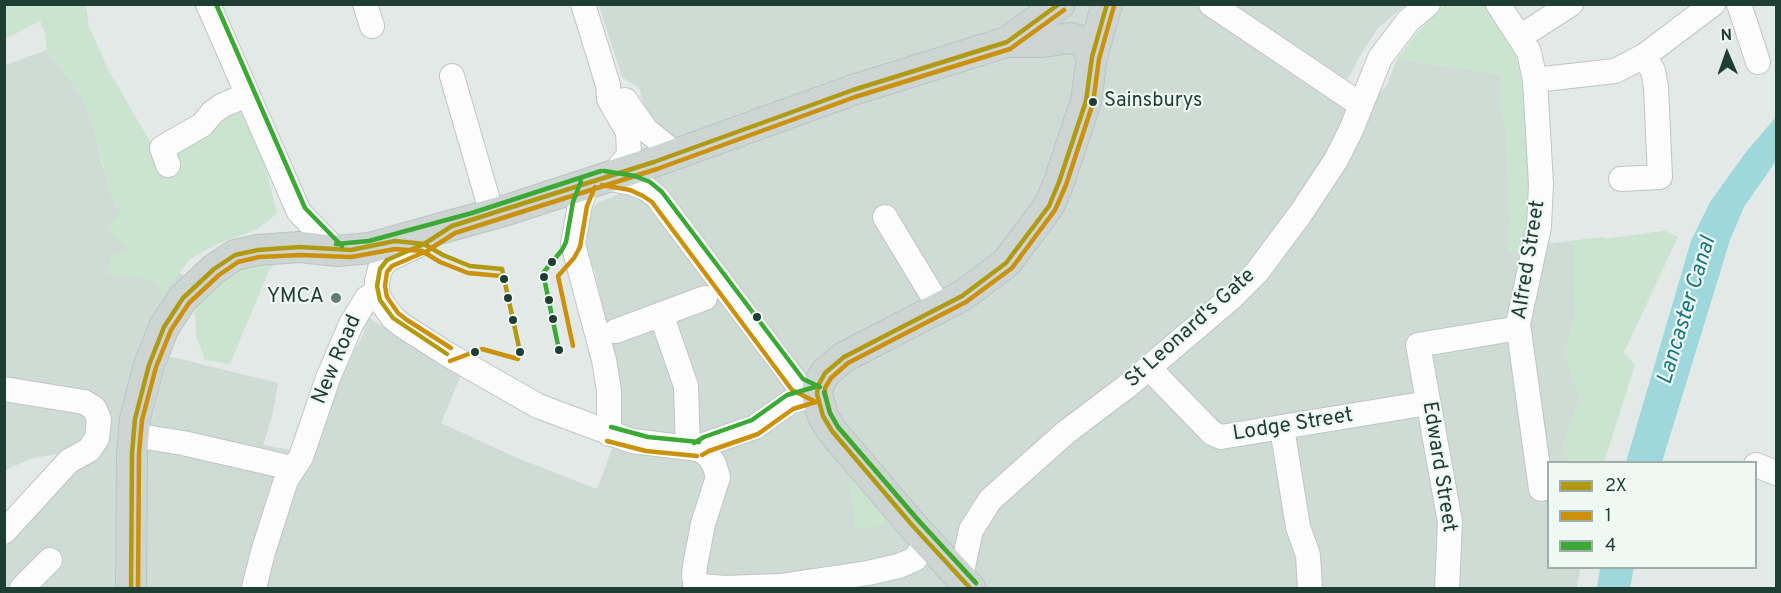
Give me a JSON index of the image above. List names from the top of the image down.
{
  "streets": {
    "street": [
      "Alfred Street",
      "St Leonard's Gate",
      "New Road",
      "Lodge Street",
      "Edward Street"
    ]
  },
  "crossings": [
    ["Alfred Street", "Edward Street"],
    ["St Leonard's Gate", "Lodge Street"],
    ["Lodge Street", "Edward Street"]
  ],
  "water": ["Lancaster Canal"],
  "places": ["Sainsburys", "YMCA"],
  "lines": ["transit line 2X", "transit line 4", "transit line 1"],
  "legend": ["2X", "1", "4"],
  "north": "top"
}
